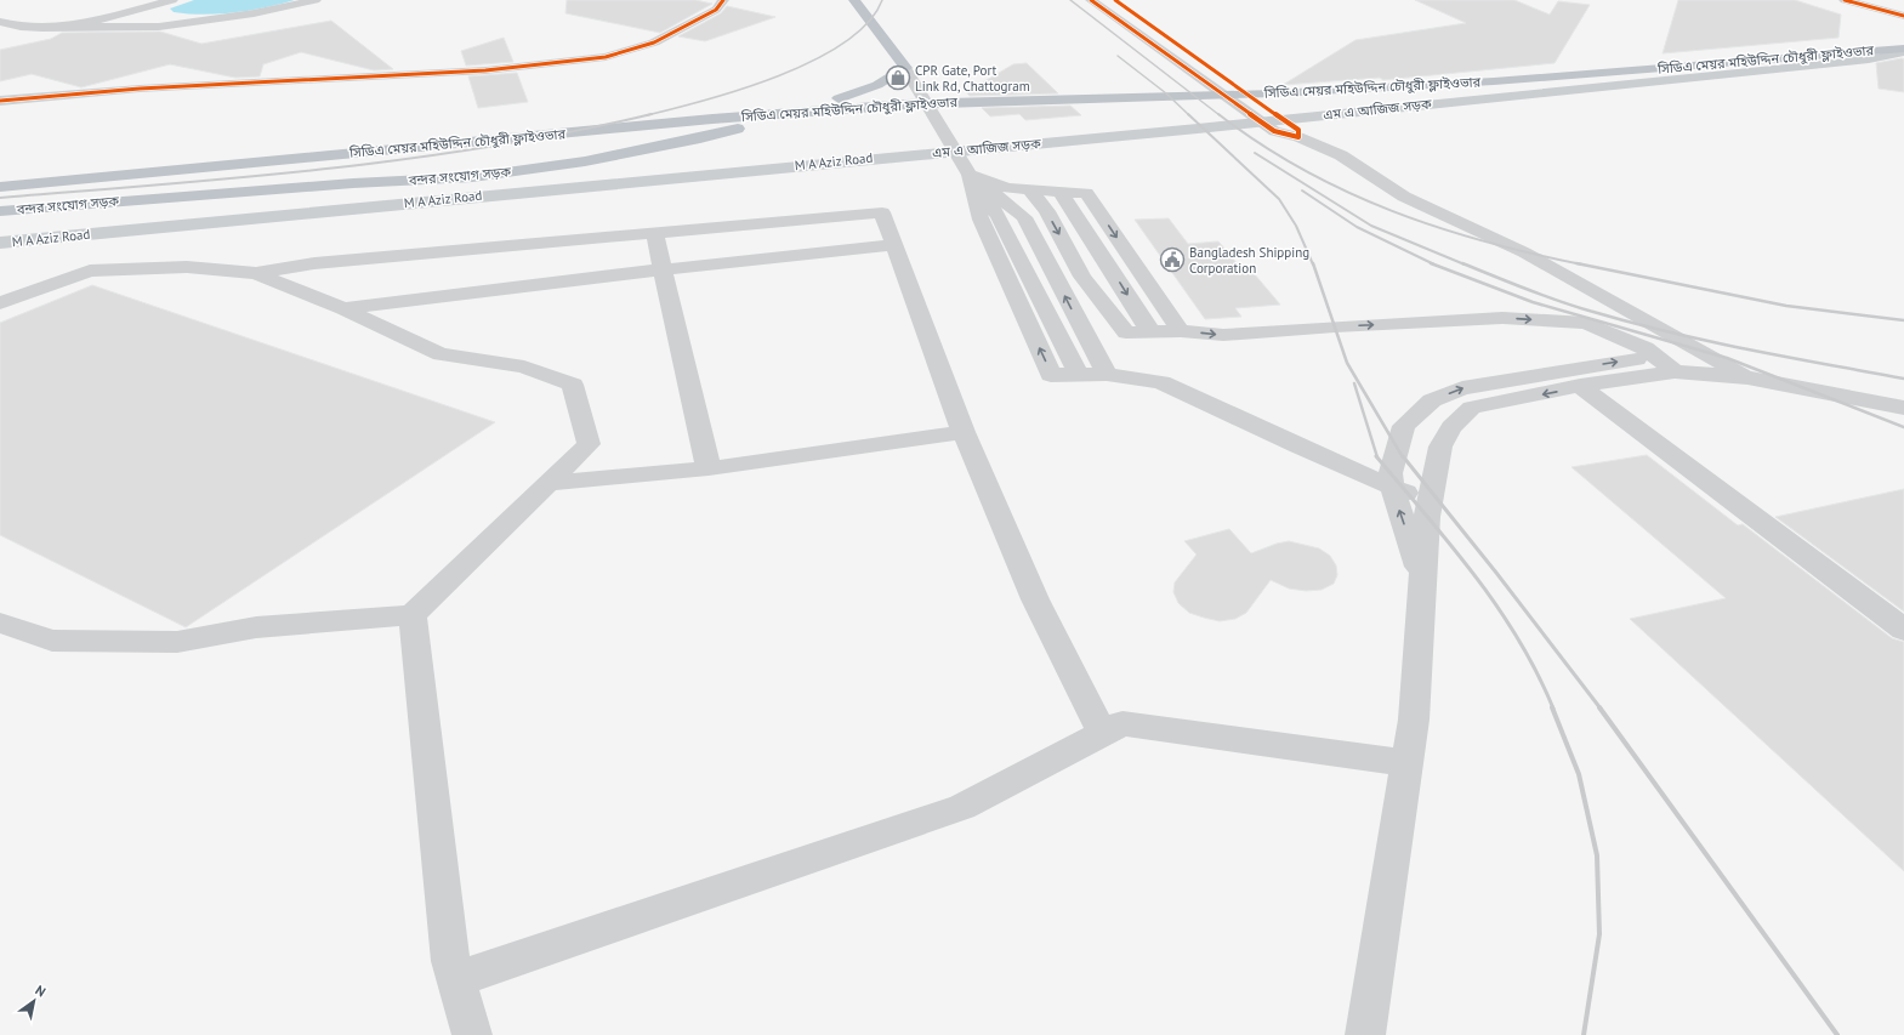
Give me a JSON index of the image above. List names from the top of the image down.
{
  "streets": {
    "highway": ["সিডিএ মেয়র মহিউদ্দিন চৌধুরী ফ্লাইওভার", "বন্দর সংযোগ সড়ক"],
    "main road": ["এম এ আজিজ সড়ক", "M A Aziz Road"]
  },
  "crossings": [
    ["এম এ আজিজ সড়ক", "M A Aziz Road"]
  ],
  "places": {
    "shop": ["CPR Gate, Port Link Rd, Chattogram"],
    "public building": ["Bangladesh Shipping Corporation"]
  },
  "north": "top right"
}
